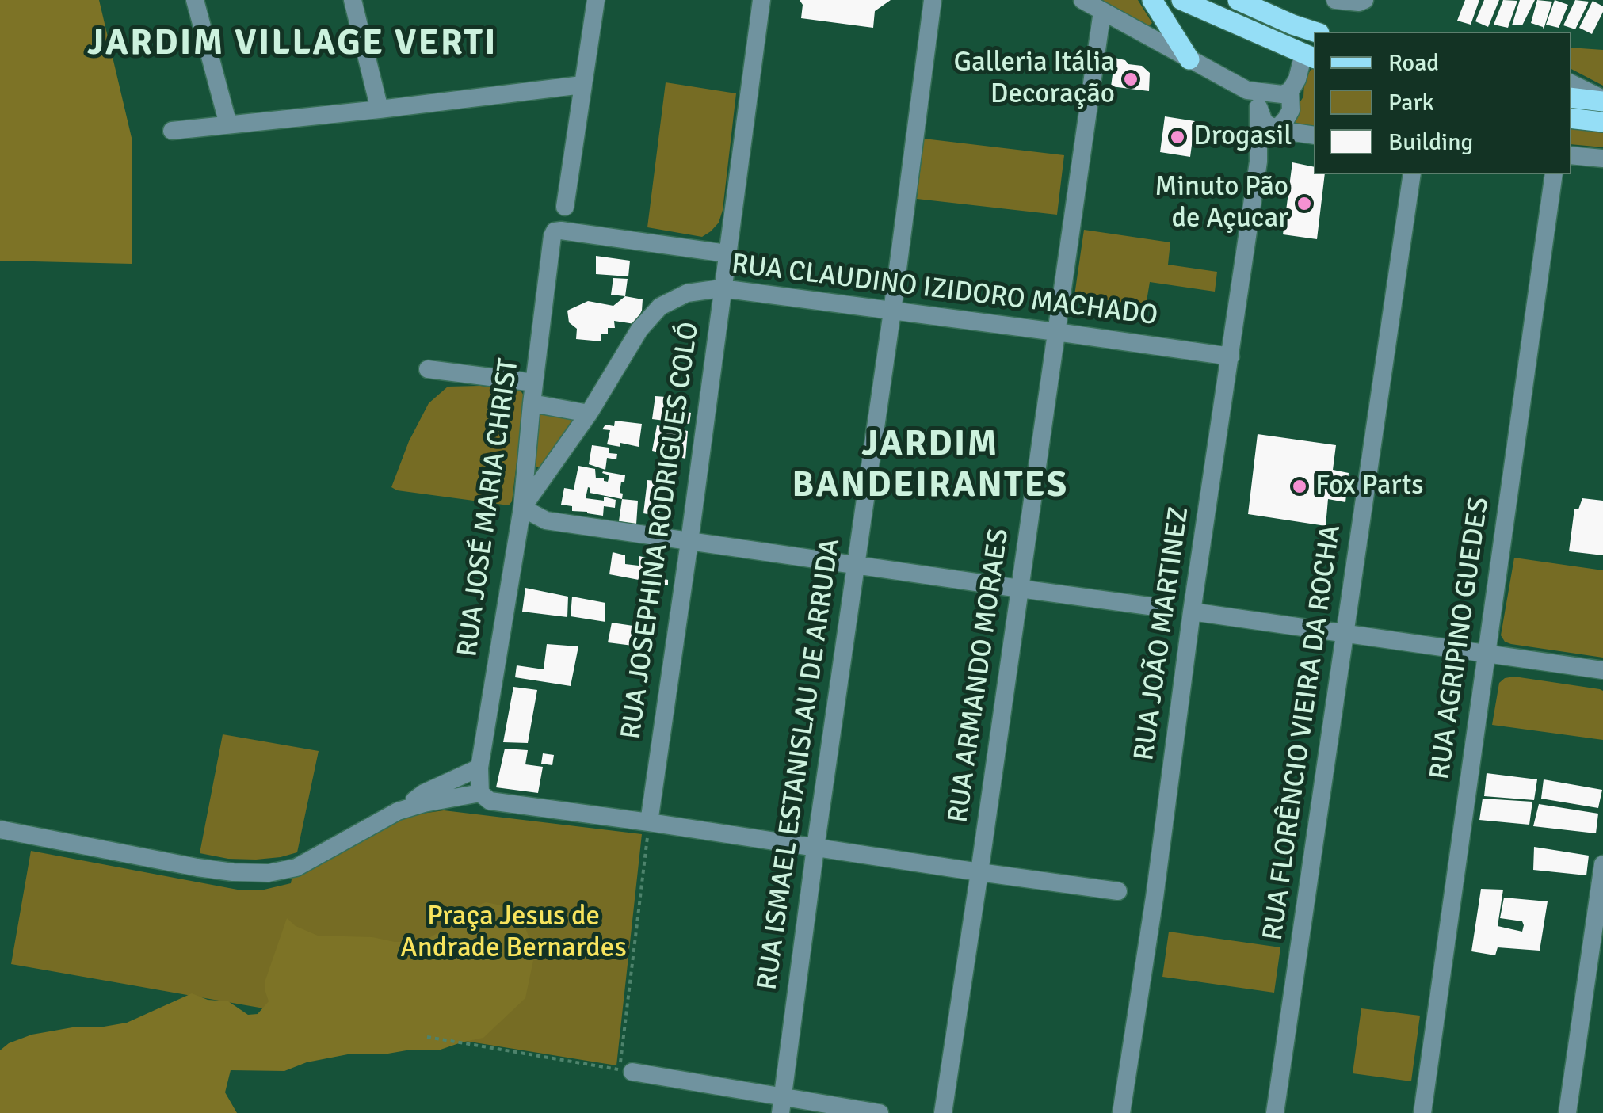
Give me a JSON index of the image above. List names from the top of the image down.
{
  "streets": {
    "street": [
      "RUA CLAUDINO IZIDORO MACHADO",
      "RUA JOSÉ MARIA CHRIST",
      "RUA JOSEPHINA RODRIGUES COLÓ",
      "RUA JOÃO MARTINEZ",
      "RUA AGRIPINO GUEDES",
      "RUA ARMANDO MORAES",
      "RUA FLORÊNCIO VIEIRA DA ROCHA",
      "RUA ISMAEL ESTANISLAU DE ARRUDA"
    ]
  },
  "crossings": [
    ["RUA CLAUDINO IZIDORO MACHADO", "RUA JOSÉ MARIA CHRIST"],
    ["RUA CLAUDINO IZIDORO MACHADO", "RUA JOSEPHINA RODRIGUES COLÓ"],
    ["RUA CLAUDINO IZIDORO MACHADO", "RUA JOÃO MARTINEZ"],
    ["RUA CLAUDINO IZIDORO MACHADO", "RUA ARMANDO MORAES"],
    ["RUA CLAUDINO IZIDORO MACHADO", "RUA ISMAEL ESTANISLAU DE ARRUDA"],
    ["RUA JOSÉ MARIA CHRIST", "RUA JOSEPHINA RODRIGUES COLÓ"]
  ],
  "districts": ["JARDIM VILLAGE VERTI", "JARDIM BANDEIRANTES"],
  "parks": ["Praça Jesus de Andrade Bernardes"],
  "places": [
    "Galleria Itália Decoração",
    "Drogasil",
    "Minuto Pão de Açucar",
    "Fox Parts"
  ],
  "legend": ["Road", "Park", "Building"]
}
